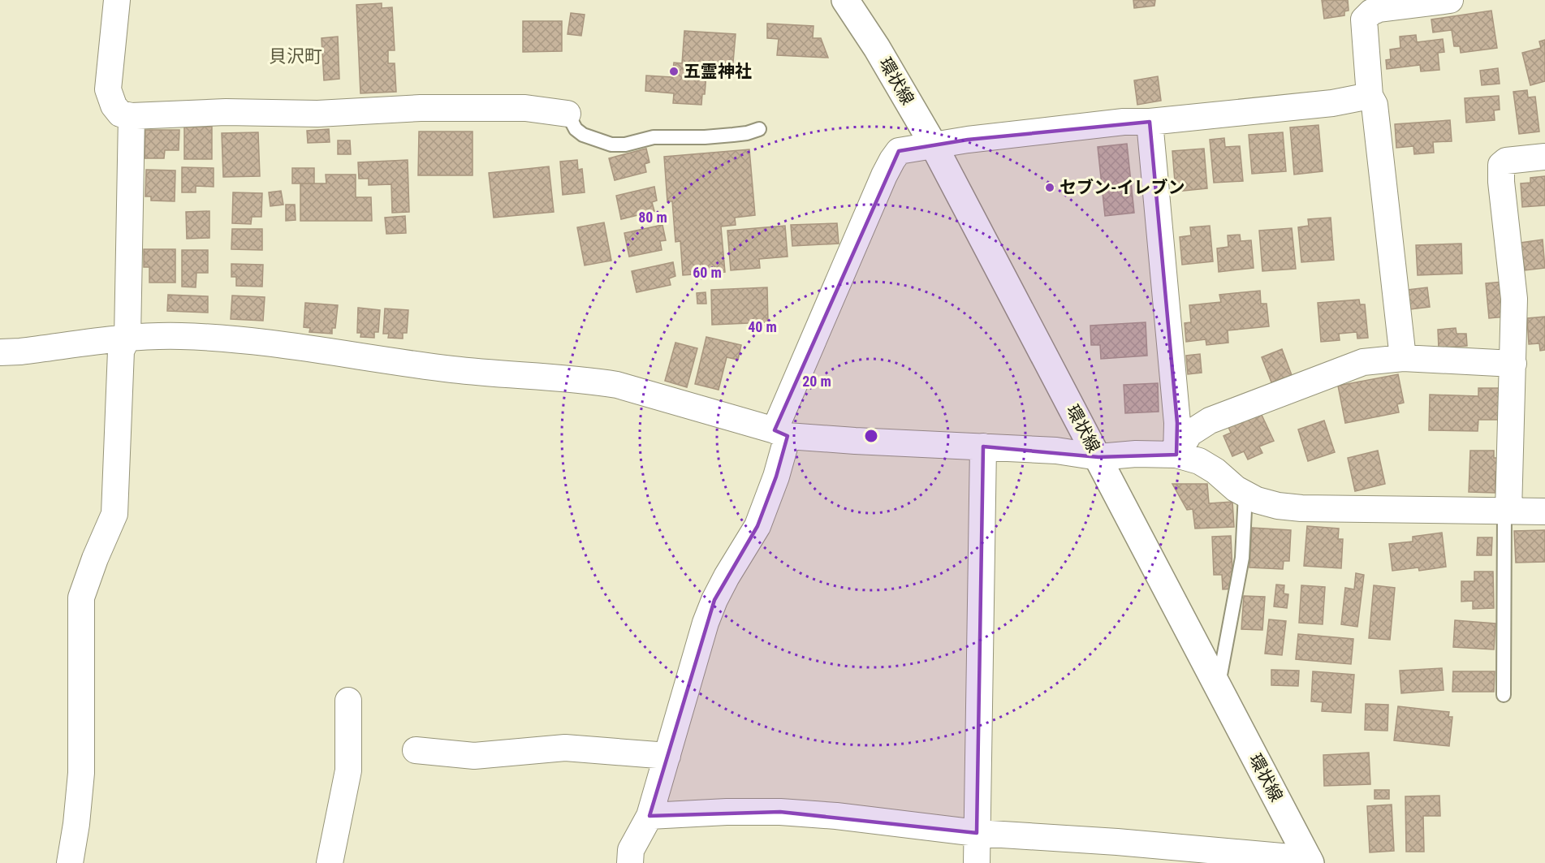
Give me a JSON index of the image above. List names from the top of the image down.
{
  "streets": {
    "street": ["環状線"]
  },
  "districts": ["貝沢町"],
  "places": ["五霊神社", "セブン-イレブン"],
  "rings": [
    "80 m",
    "60 m",
    "40 m",
    "20 m"
  ]
}
